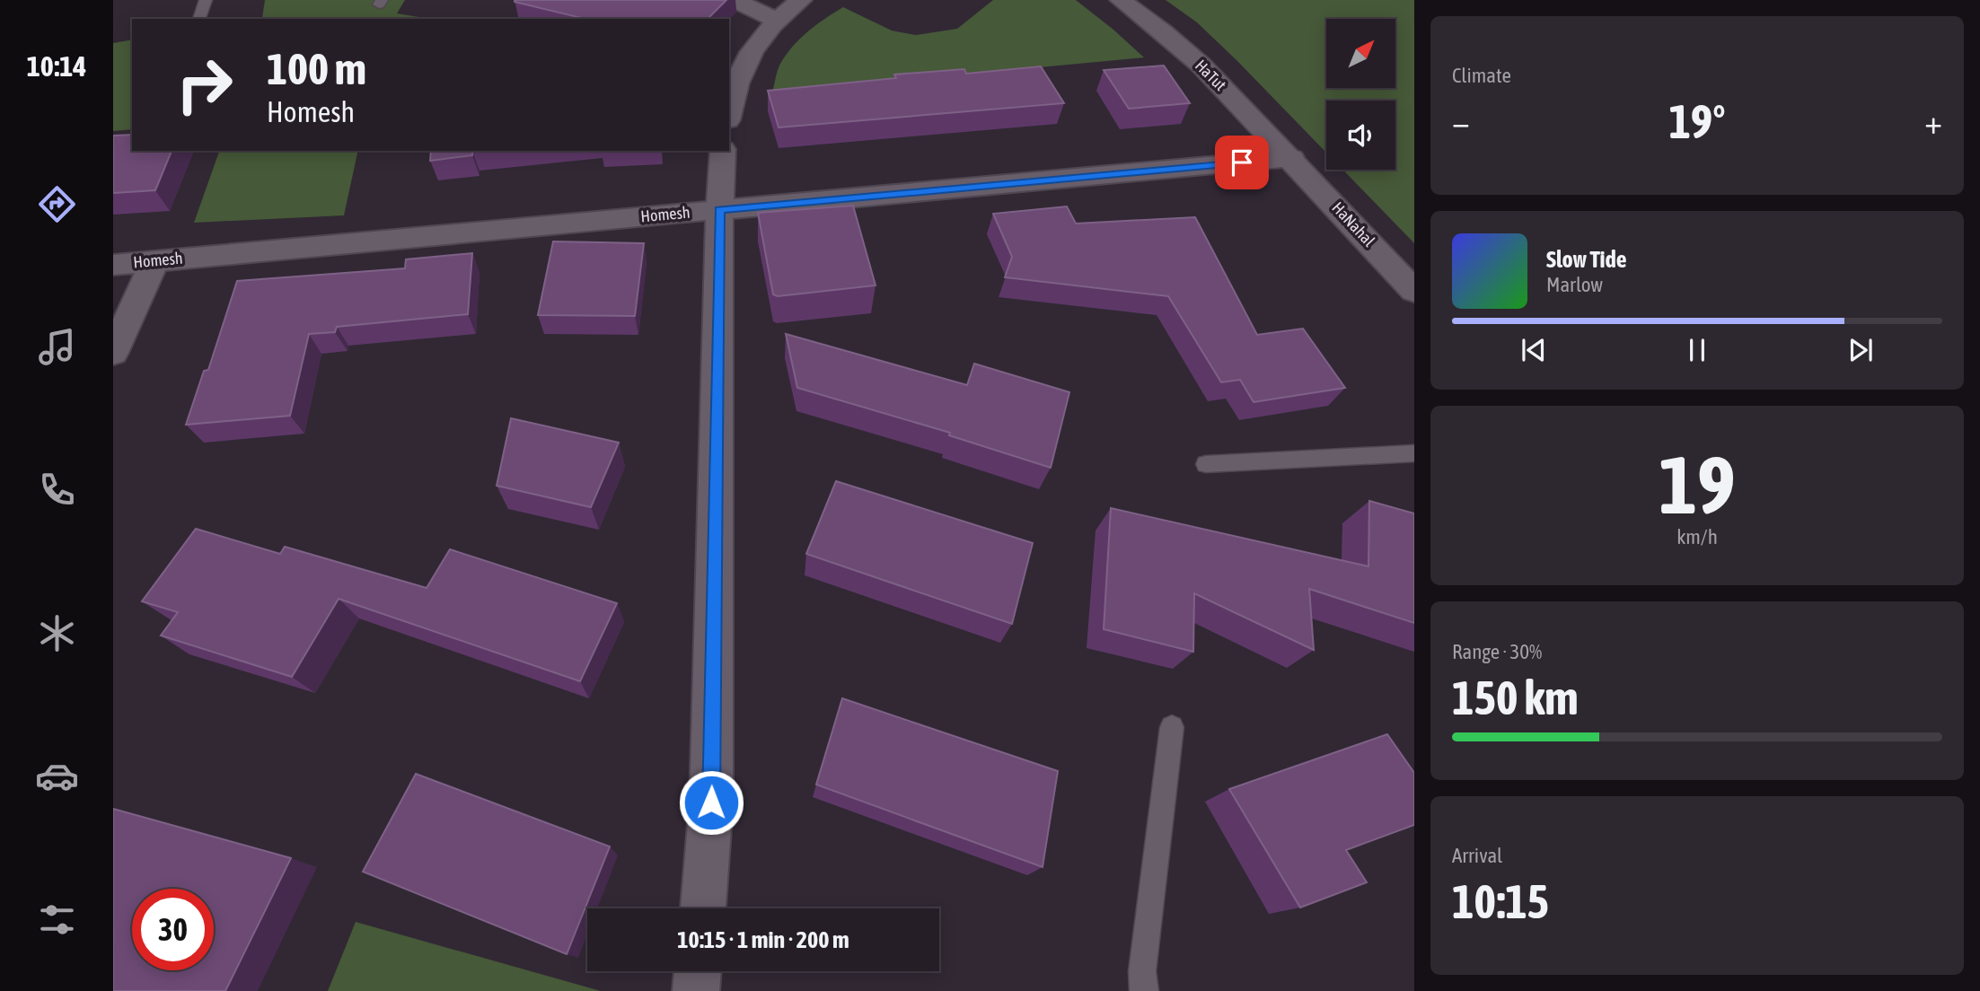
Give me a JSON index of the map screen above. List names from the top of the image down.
{
  "streets": {
    "street": ["HaTut", "Homesh", "HaNahal"]
  },
  "crossings": [
    ["HaTut", "Homesh"],
    ["HaTut", "HaNahal"],
    ["Homesh", "HaNahal"]
  ],
  "north": "top right",
  "page": {
    "tabs": "10:14",
    "tile": [
      "Climate",
      ["19", "km/h"],
      ["Range · 30%", "150 km"],
      ["Arrival", "10:15"]
    ],
    "turn": ["100 m", "Homesh"],
    "heat": ["−", "19°", "+"],
    "song": ["Slow Tide", "Marlow"],
    "limit": "30",
    "trip": "10:15 · 1 min · 200 m"
  }
}
